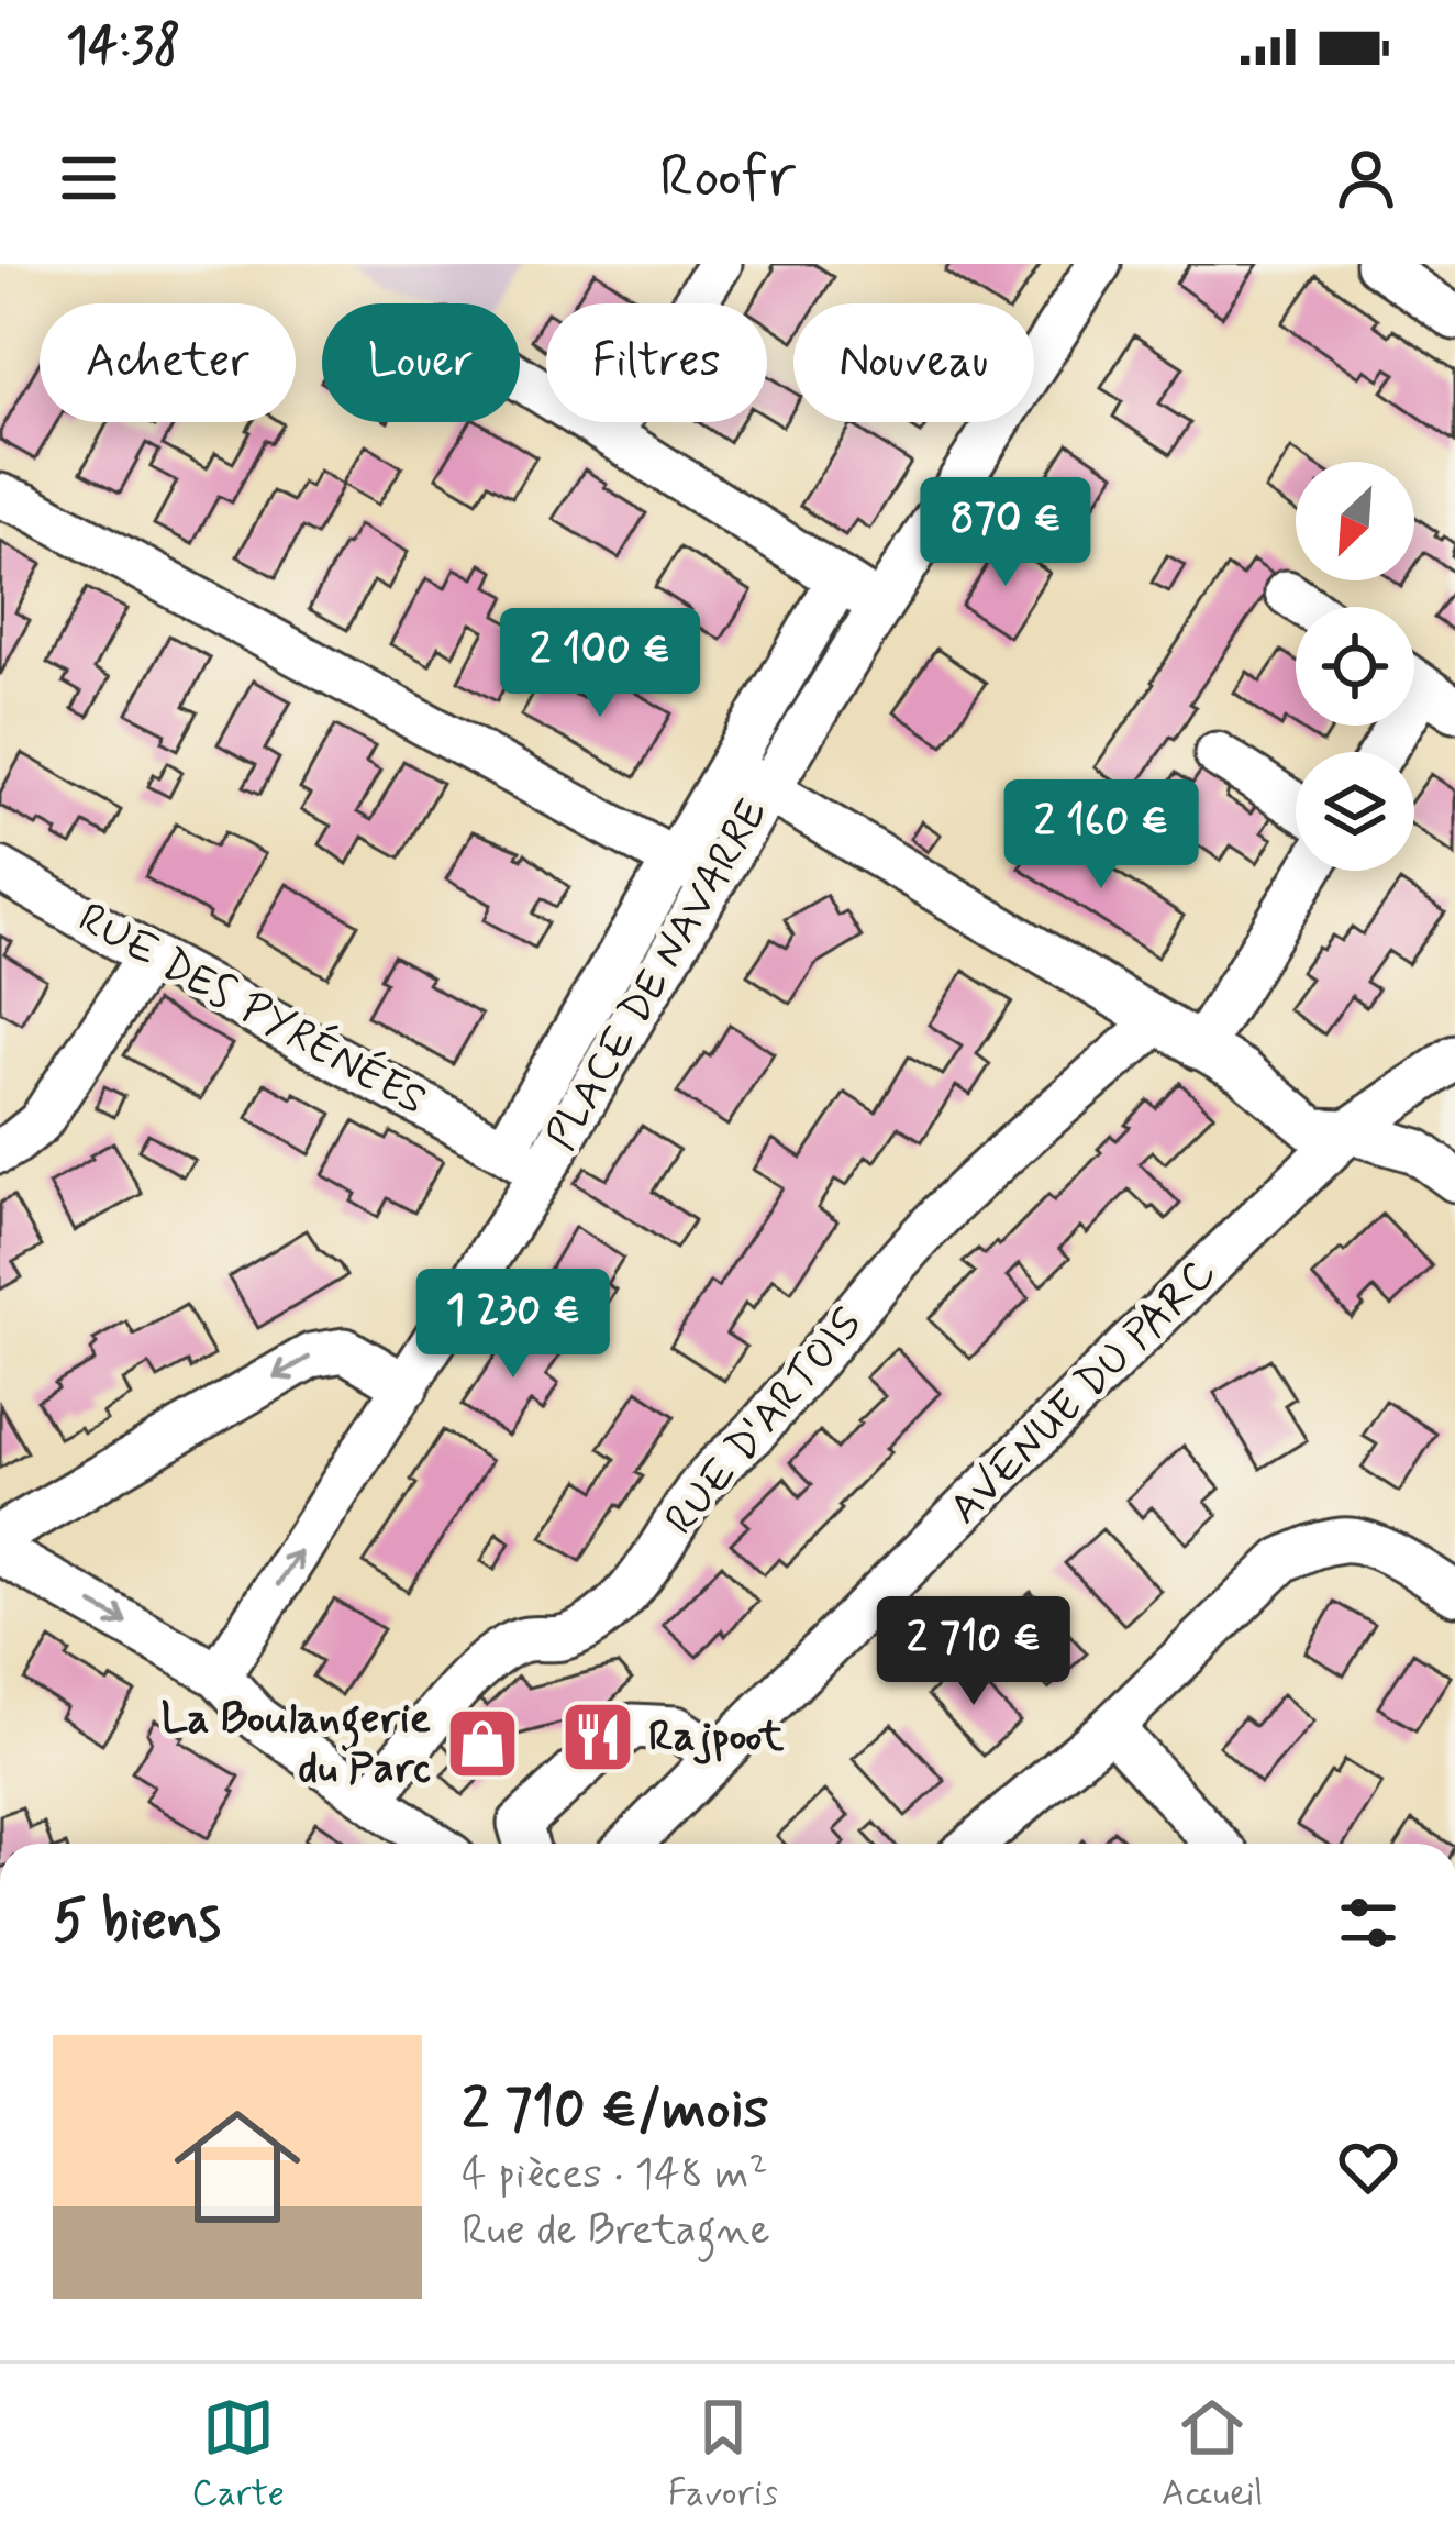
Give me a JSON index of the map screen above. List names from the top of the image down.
{
  "streets": {
    "street": [
      "PLACE DE NAVARRE",
      "RUE DES PYRÉNÉES",
      "AVENUE DU PARC",
      "RUE D'ARTOIS"
    ]
  },
  "crossings": [
    ["PLACE DE NAVARRE", "RUE DES PYRÉNÉES"]
  ],
  "places": {
    "restaurant": ["Rajpoot"],
    "shop": ["La Boulangerie du Parc"]
  },
  "north": "bottom left",
  "page": {
    "status": "14:38",
    "header": "Roofr",
    "chip": [
      "Acheter",
      "Louer",
      "Filtres",
      "Nouveau"
    ],
    "price": [
      "870 €",
      "2 100 €",
      "2 160 €",
      "1 230 €",
      "2 710 €"
    ],
    "heading": "5 biens",
    "list": [
      {
        "name": "2 710 €/mois",
        "note": "4 pièces · 148 m² · Rue de Bretagne"
      }
    ],
    "tabs": ["Carte", "Favoris", "Accueil"]
  }
}
